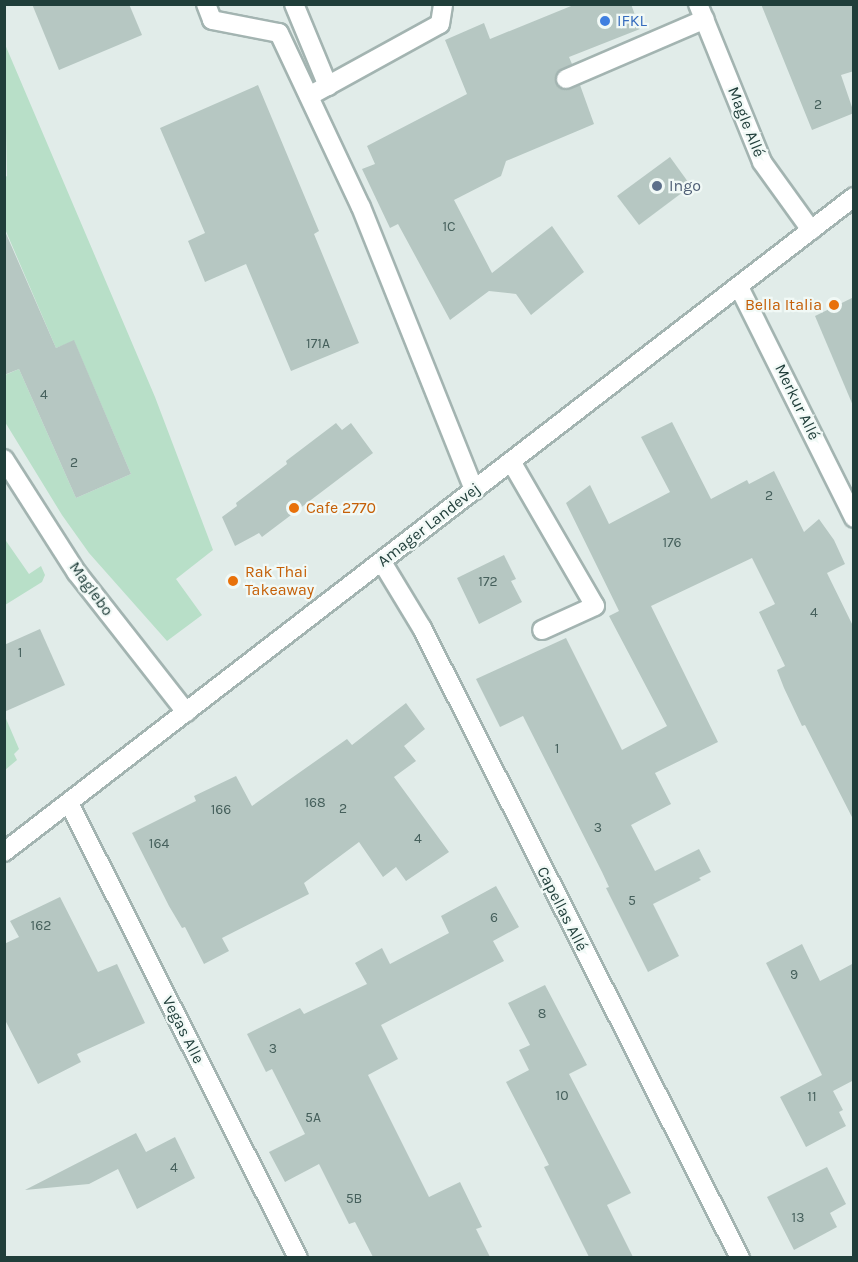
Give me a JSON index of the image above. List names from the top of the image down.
{
  "streets": {
    "street": [
      "Magle Allé",
      "Merkur Allé",
      "Amager Landevej",
      "Maglebo",
      "Capellas Allé",
      "Vegas Alle"
    ]
  },
  "crossings": [
    ["Magle Allé", "Amager Landevej"],
    ["Merkur Allé", "Amager Landevej"],
    ["Amager Landevej", "Maglebo"],
    ["Amager Landevej", "Capellas Allé"],
    ["Amager Landevej", "Vegas Alle"]
  ],
  "places": [
    "IFKL",
    "Ingo",
    "Bella Italia",
    "Cafe 2770",
    "Rak Thai Takeaway"
  ],
  "house_numbers": [
    "2",
    "1C",
    "171A",
    "4",
    "2",
    "2",
    "176",
    "172",
    "4",
    "1",
    "1",
    "168",
    "2",
    "166",
    "3",
    "4",
    "164",
    "5",
    "6",
    "162",
    "9",
    "8",
    "3",
    "10",
    "11",
    "5A",
    "4",
    "5B",
    "13"
  ]
}
